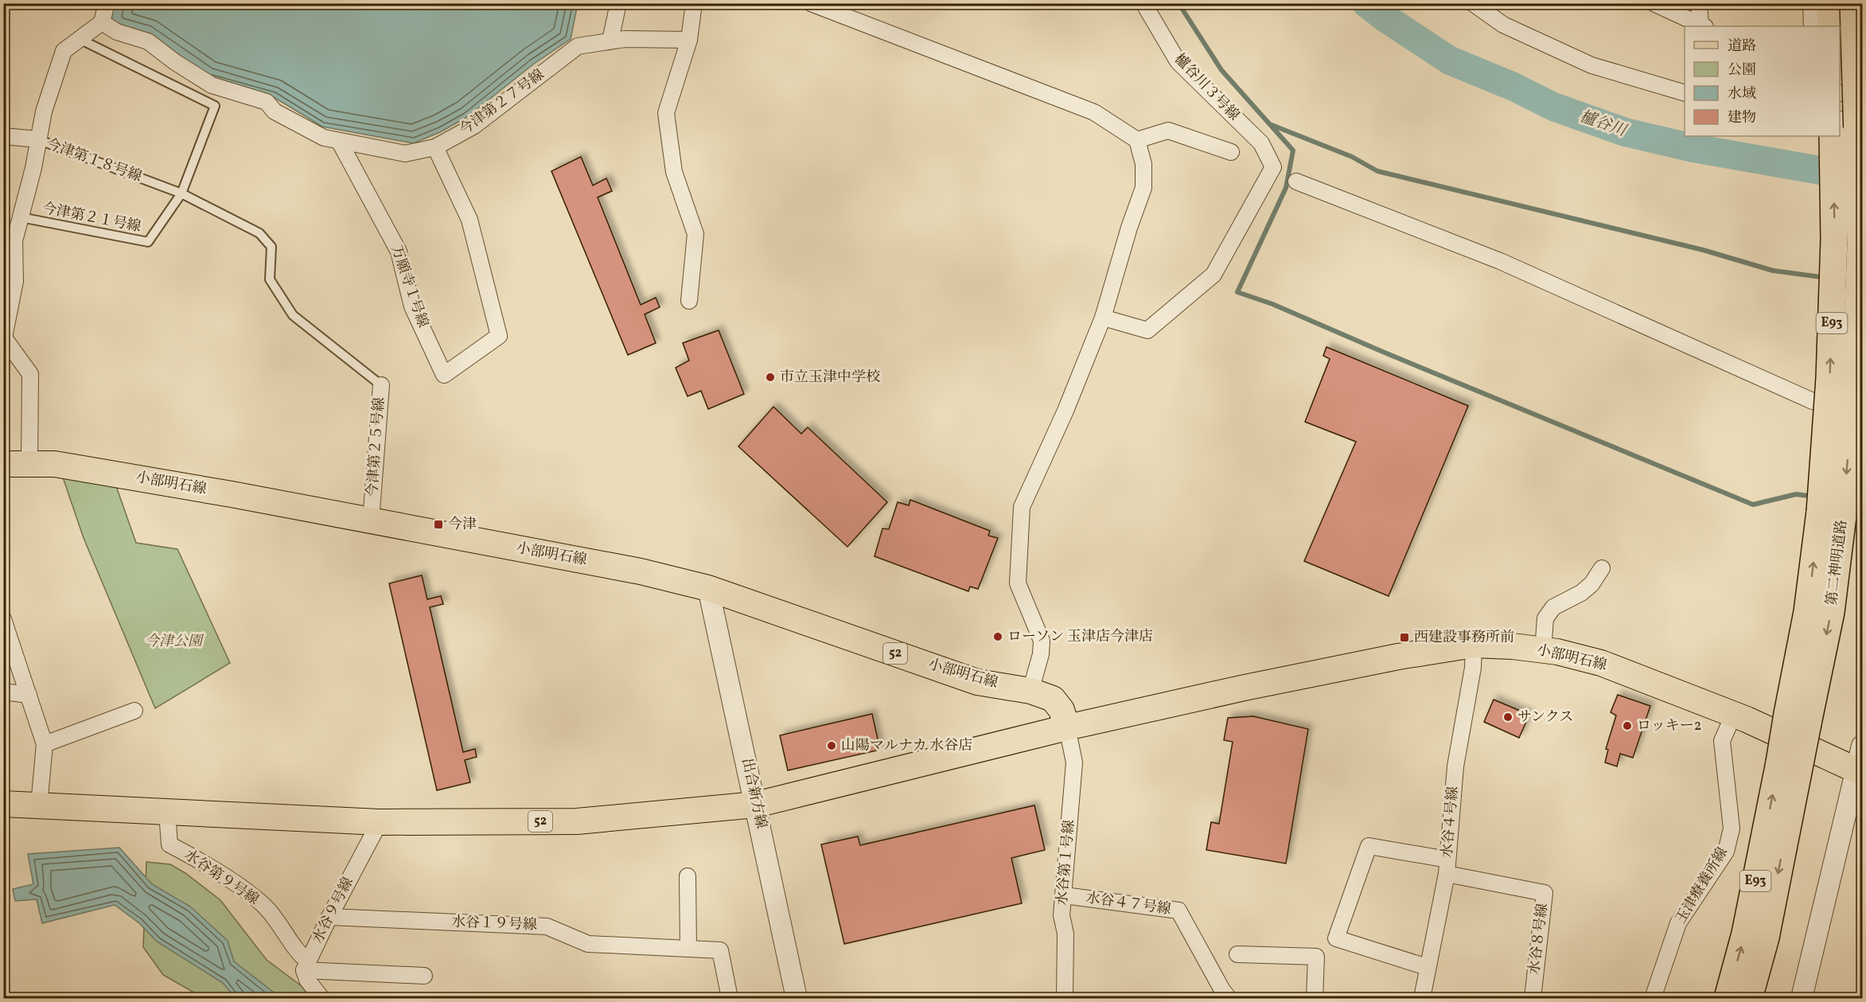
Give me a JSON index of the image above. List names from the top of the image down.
{
  "streets": {
    "highway": ["E93", "第二神明道路"],
    "main road": ["小部明石線", "52"],
    "street": [
      "櫨谷川３号線",
      "今津第２７号線",
      "今津第１８号線",
      "万願寺１号線",
      "今津第２５号線",
      "出合新方線",
      "水谷４号線",
      "水谷第１号線",
      "水谷第９号線",
      "玉津療養所線",
      "水谷４７号線",
      "水谷９号線",
      "水谷１９号線",
      "水谷８号線"
    ],
    "lane": ["今津第２１号線"]
  },
  "crossings": [
    ["今津第２７号線", "万願寺１号線"],
    ["今津第１８号線", "今津第２１号線"],
    ["今津第１８号線", "今津第２５号線"],
    ["今津第２５号線", "小部明石線"],
    ["小部明石線", "出合新方線"],
    ["小部明石線", "水谷４号線"],
    ["小部明石線", "水谷第１号線"],
    ["小部明石線", "水谷第９号線"],
    ["小部明石線", "玉津療養所線"],
    ["小部明石線", "水谷９号線"],
    ["水谷４号線", "水谷８号線"],
    ["水谷第１号線", "水谷４７号線"],
    ["水谷第９号線", "水谷９号線"],
    ["水谷９号線", "水谷１９号線"]
  ],
  "water": ["櫨谷川"],
  "parks": ["今津公園"],
  "places": {
    "other": [
      "市立玉津中学校",
      "ローソン 玉津店今津店",
      "サンクス",
      "ロッキー2",
      "山陽マルナカ 水谷店"
    ],
    "transit": ["今津", "西建設事務所前"]
  },
  "legend": [
    "道路",
    "公園",
    "水域",
    "建物"
  ]
}
